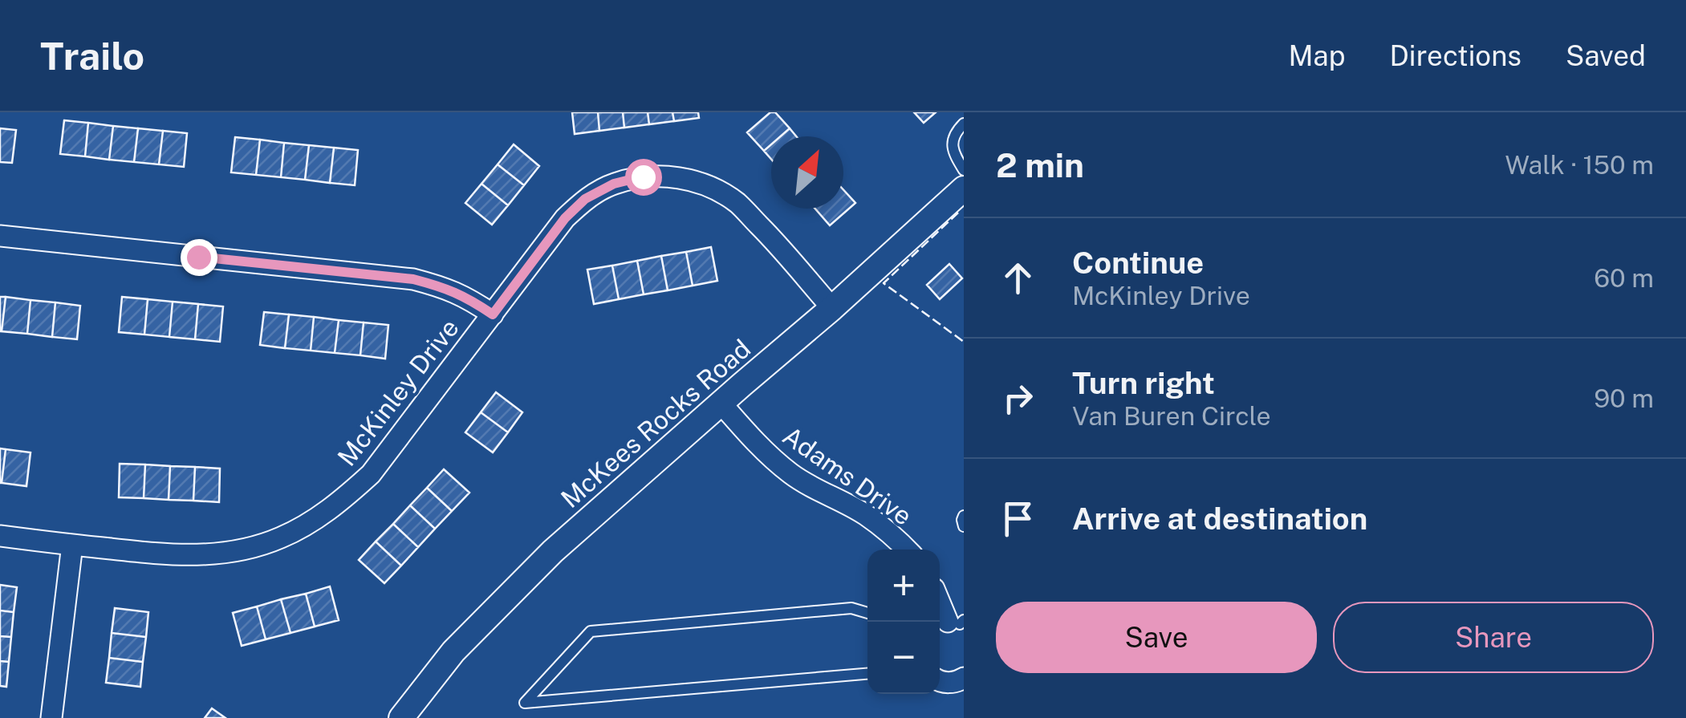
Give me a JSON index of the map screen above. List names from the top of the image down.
{
  "streets": {
    "street": ["McKinley Drive", "McKees Rocks Road", "Adams Drive"]
  },
  "crossings": [
    ["McKinley Drive", "McKees Rocks Road"],
    ["McKees Rocks Road", "Adams Drive"]
  ],
  "north": "top right",
  "page": {
    "header": "Trailo",
    "nav": ["Map", "Directions", "Saved"],
    "heading": ["2 min", "Walk · 150 m"],
    "list": [
      ["Continue", "McKinley Drive", "60 m"],
      ["Turn right", "Van Buren Circle", "90 m"],
      "Arrive at destination"
    ],
    "map_buttons": ["+", "−"],
    "buttons": ["Save", "Share"]
  }
}
